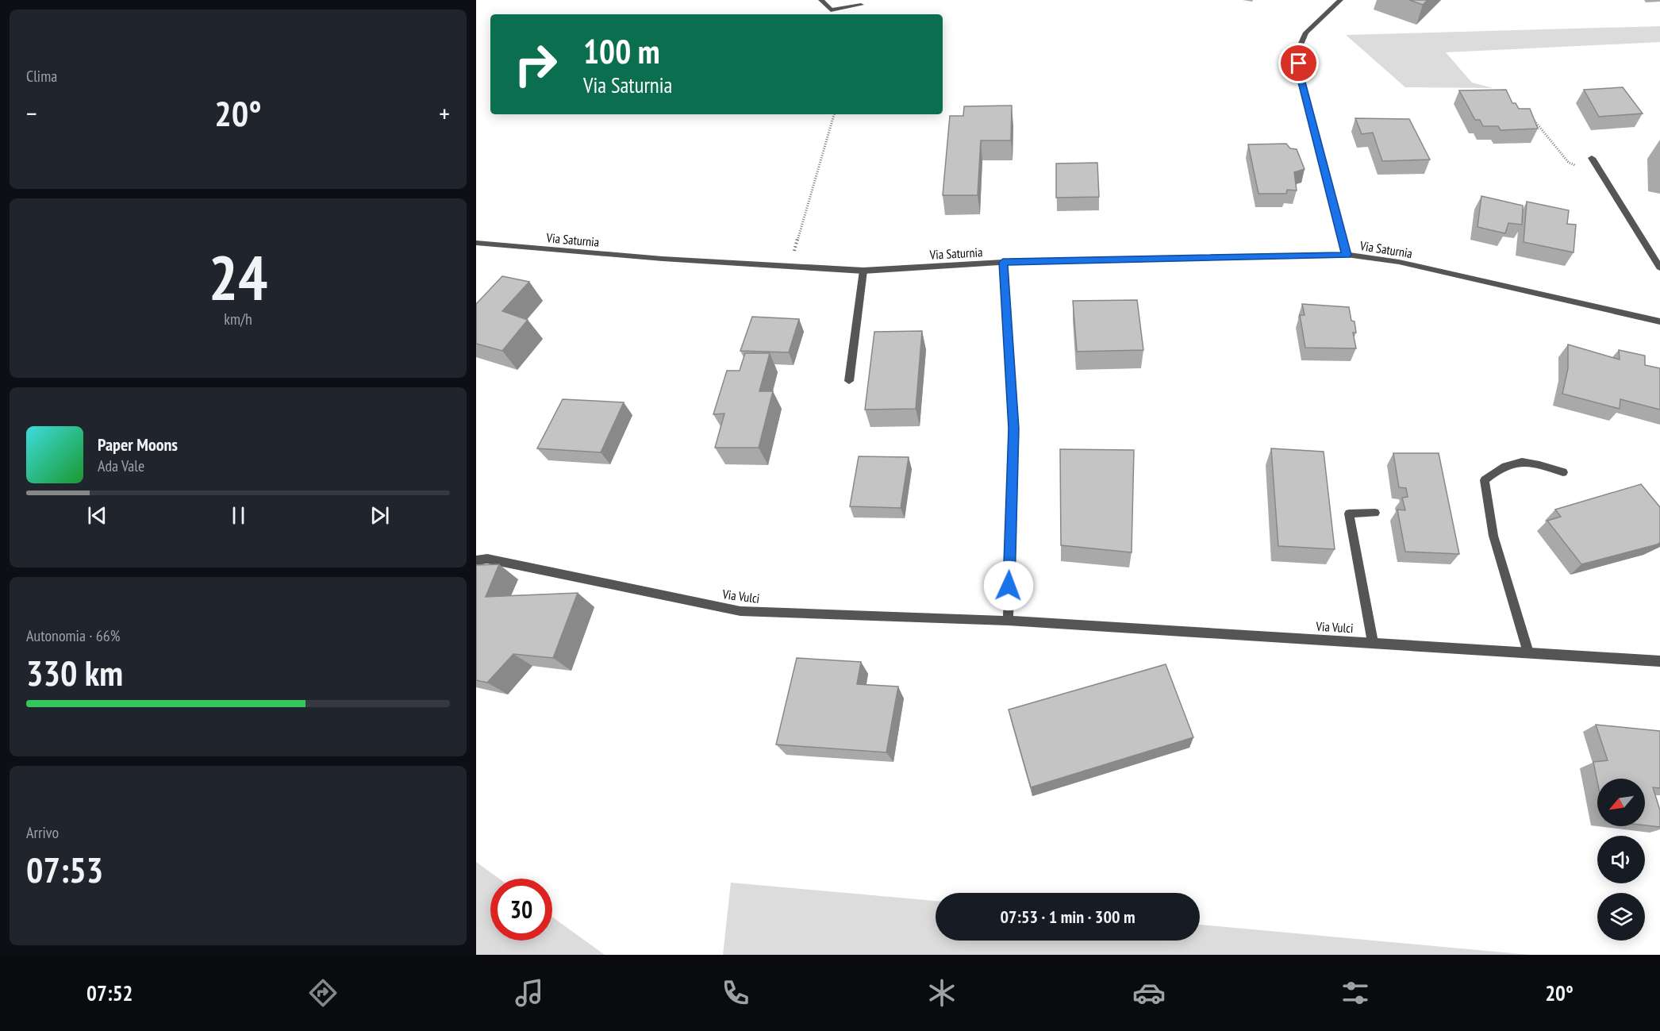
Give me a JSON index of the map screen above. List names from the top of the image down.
{
  "streets": {
    "street": ["Via Saturnia", "Via Vulci"]
  },
  "north": "bottom left",
  "page": {
    "tile": [
      "Clima",
      ["24", "km/h"],
      ["Autonomia · 66%", "330 km"],
      ["Arrivo", "07:53"]
    ],
    "turn": ["100 m", "Via Saturnia"],
    "heat": ["−", "20°", "+"],
    "song": ["Paper Moons", "Ada Vale"],
    "limit": "30",
    "trip": "07:53 · 1 min · 300 m",
    "tabs": ["07:52", "20°"]
  }
}
